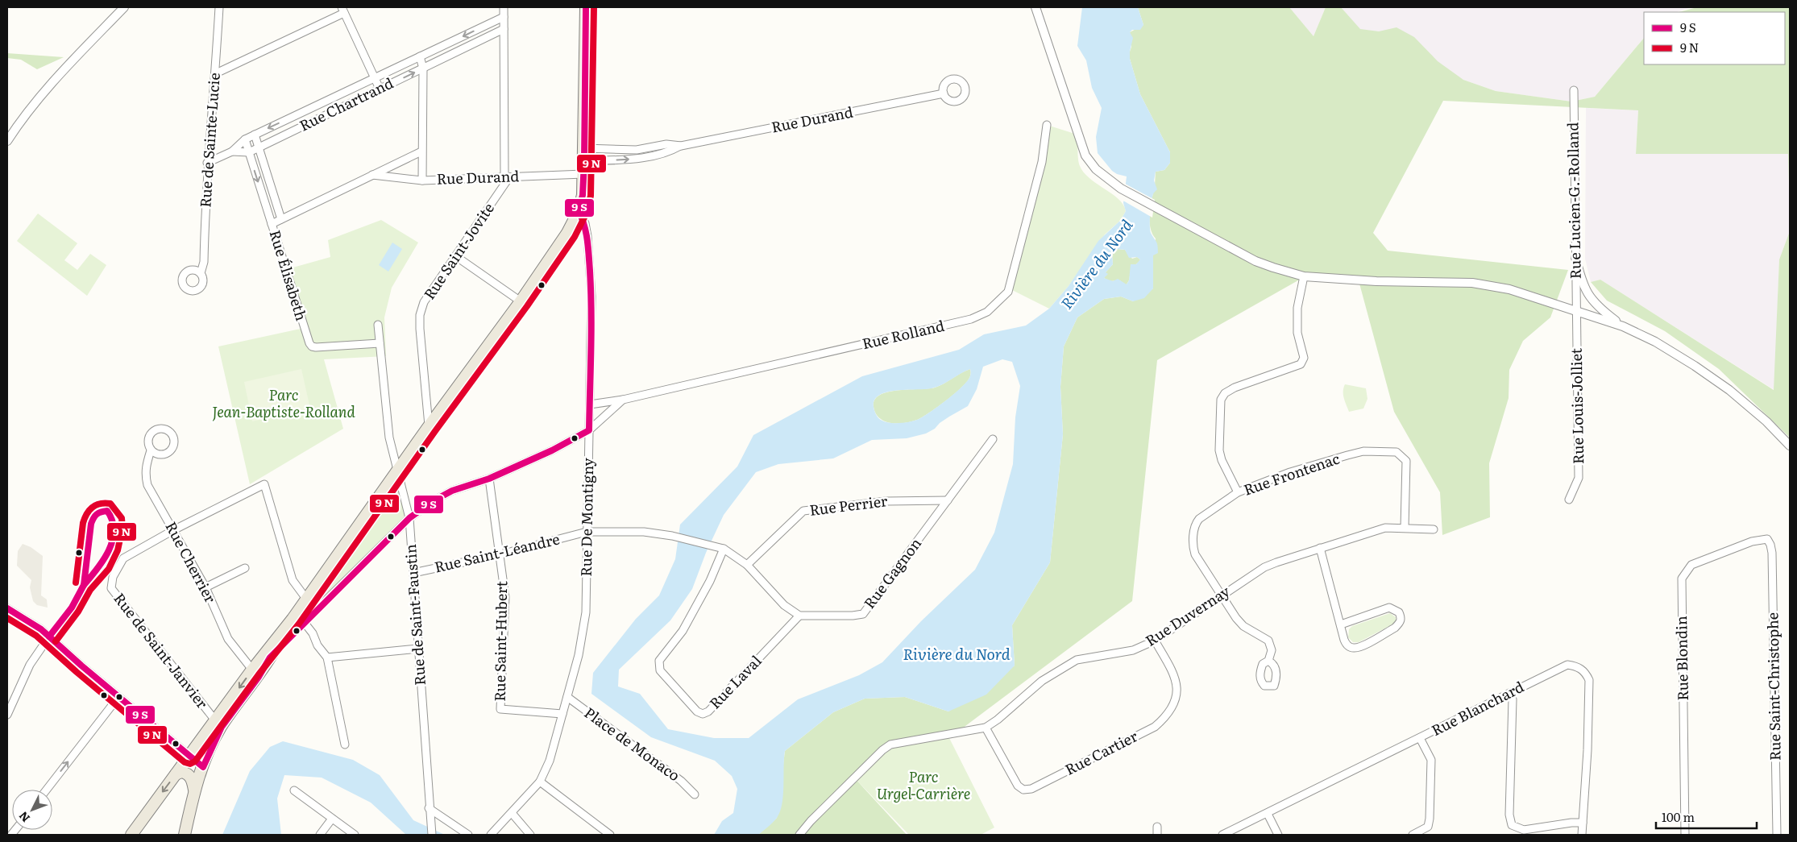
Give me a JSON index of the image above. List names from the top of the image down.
{
  "streets": {
    "street": [
      "Rue Chartrand",
      "Rue Durand",
      "Rue de Sainte-Lucie",
      "Rue Lucien-G.-Rolland",
      "Rue Saint-Jovite",
      "Rue Élisabeth",
      "Rue Rolland",
      "Rue Louis-Jolliet",
      "Rue Frontenac",
      "Rue Perrier",
      "Rue De Montigny",
      "Rue Saint-Léandre",
      "Rue Cherrier",
      "Rue Gagnon",
      "Rue de Saint-Faustin",
      "Rue Duvernay",
      "Rue Saint-Hubert",
      "Rue de Saint-Janvier",
      "Rue Blondin",
      "Rue Laval",
      "Rue Saint-Christophe",
      "Rue Blanchard",
      "Place de Monaco",
      "Rue Cartier"
    ]
  },
  "crossings": [
    ["Rue Chartrand", "Rue de Sainte-Lucie"],
    ["Rue Chartrand", "Rue Élisabeth"],
    ["Rue Durand", "Rue Saint-Jovite"],
    ["Rue Lucien-G.-Rolland", "Rue Louis-Jolliet"],
    ["Rue Élisabeth", "Rue de Saint-Faustin"],
    ["Rue Rolland", "Rue De Montigny"],
    ["Rue Rolland", "Rue de Saint-Faustin"],
    ["Rue Rolland", "Rue Saint-Hubert"],
    ["Rue Frontenac", "Rue Duvernay"],
    ["Rue Perrier", "Rue Gagnon"],
    ["Rue De Montigny", "Rue Saint-Léandre"],
    ["Rue De Montigny", "Rue Saint-Hubert"],
    ["Rue De Montigny", "Place de Monaco"],
    ["Rue Saint-Léandre", "Rue de Saint-Faustin"],
    ["Rue Saint-Léandre", "Rue Saint-Hubert"],
    ["Rue Saint-Léandre", "Rue Laval"],
    ["Rue Cherrier", "Rue de Saint-Janvier"],
    ["Rue Gagnon", "Rue Laval"],
    ["Rue Duvernay", "Rue Cartier"],
    ["Rue Blondin", "Rue Saint-Christophe"]
  ],
  "water": ["Rivière du Nord"],
  "parks": ["Parc Jean-Baptiste-Rolland", "Parc Urgel-Carrière"],
  "legend": ["9 S", "9 N"],
  "scale_bar": "100 m",
  "north": "bottom left"
}
